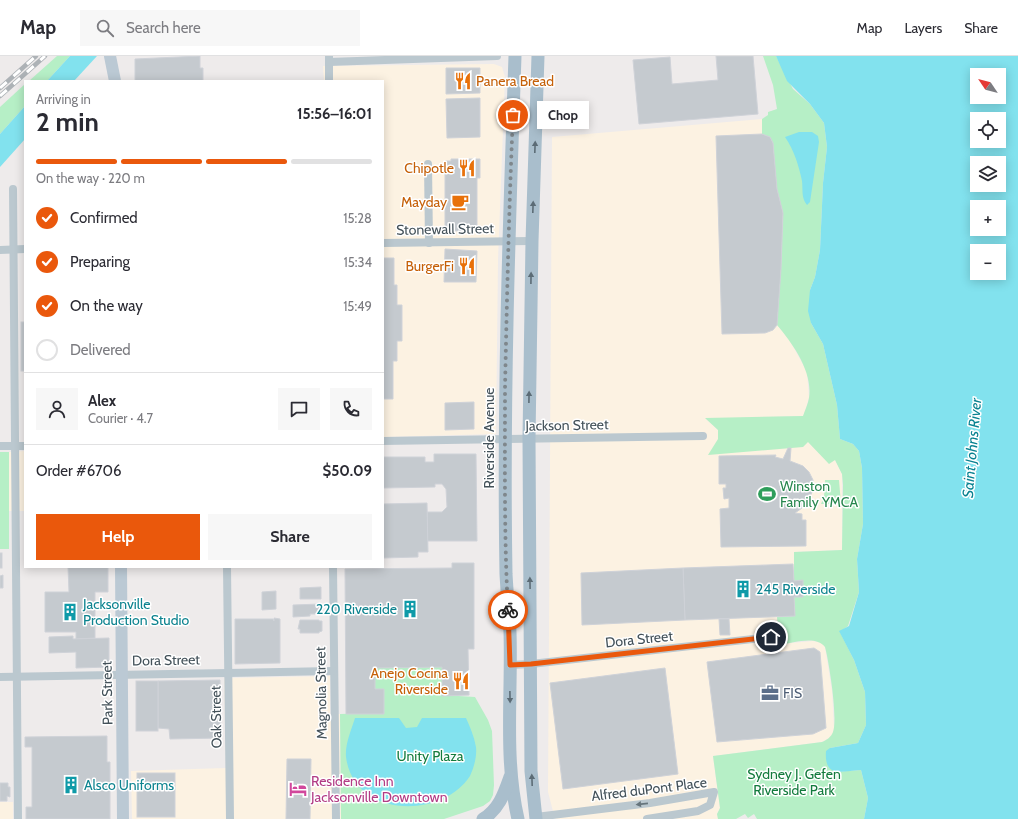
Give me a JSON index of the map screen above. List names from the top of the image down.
{
  "streets": {
    "main road": ["Riverside Avenue"],
    "street": [
      "Stonewall Street",
      "Jackson Street",
      "Dora Street",
      "Park Street",
      "Magnolia Street",
      "Oak Street",
      "Alfred duPont Place"
    ]
  },
  "crossings": [
    ["Stonewall Street", "Riverside Avenue"],
    ["Jackson Street", "Riverside Avenue"],
    ["Riverside Avenue", "Dora Street"],
    ["Dora Street", "Park Street"],
    ["Dora Street", "Magnolia Street"],
    ["Dora Street", "Oak Street"]
  ],
  "water": ["Saint Johns River"],
  "parks": ["Unity Plaza", "Sydney J. Gefen Riverside Park"],
  "places": {
    "restaurant": [
      "Panera Bread",
      "Chipotle",
      "BurgerFi",
      "Anejo Cocina Riverside"
    ],
    "other": ["Chop"],
    "cafe": ["Mayday"],
    "sports": ["Winston Family YMCA"],
    "building": [
      "245 Riverside",
      "220 Riverside",
      "Jacksonville Production Studio",
      "Alsco Uniforms"
    ],
    "office": ["FIS"],
    "hotel": ["Residence Inn Jacksonville Downtown"]
  },
  "north": "top left",
  "page": {
    "header": "Map",
    "search": "Search here",
    "nav": ["Map", "Layers", "Share"],
    "map_buttons": ["+", "−"],
    "heading": ["2 min", "Arriving in", "15:56–16:01"],
    "panel": [
      "Alex",
      "Courier · 4.7",
      "Order #6706",
      "$50.09"
    ],
    "bubble": "Chop",
    "bar": "On the way · 220 m",
    "list": [
      ["Confirmed", "15:28"],
      ["Preparing", "15:34"],
      ["On the way", "15:49"],
      "Delivered"
    ],
    "buttons": ["Help", "Share"]
  }
}
